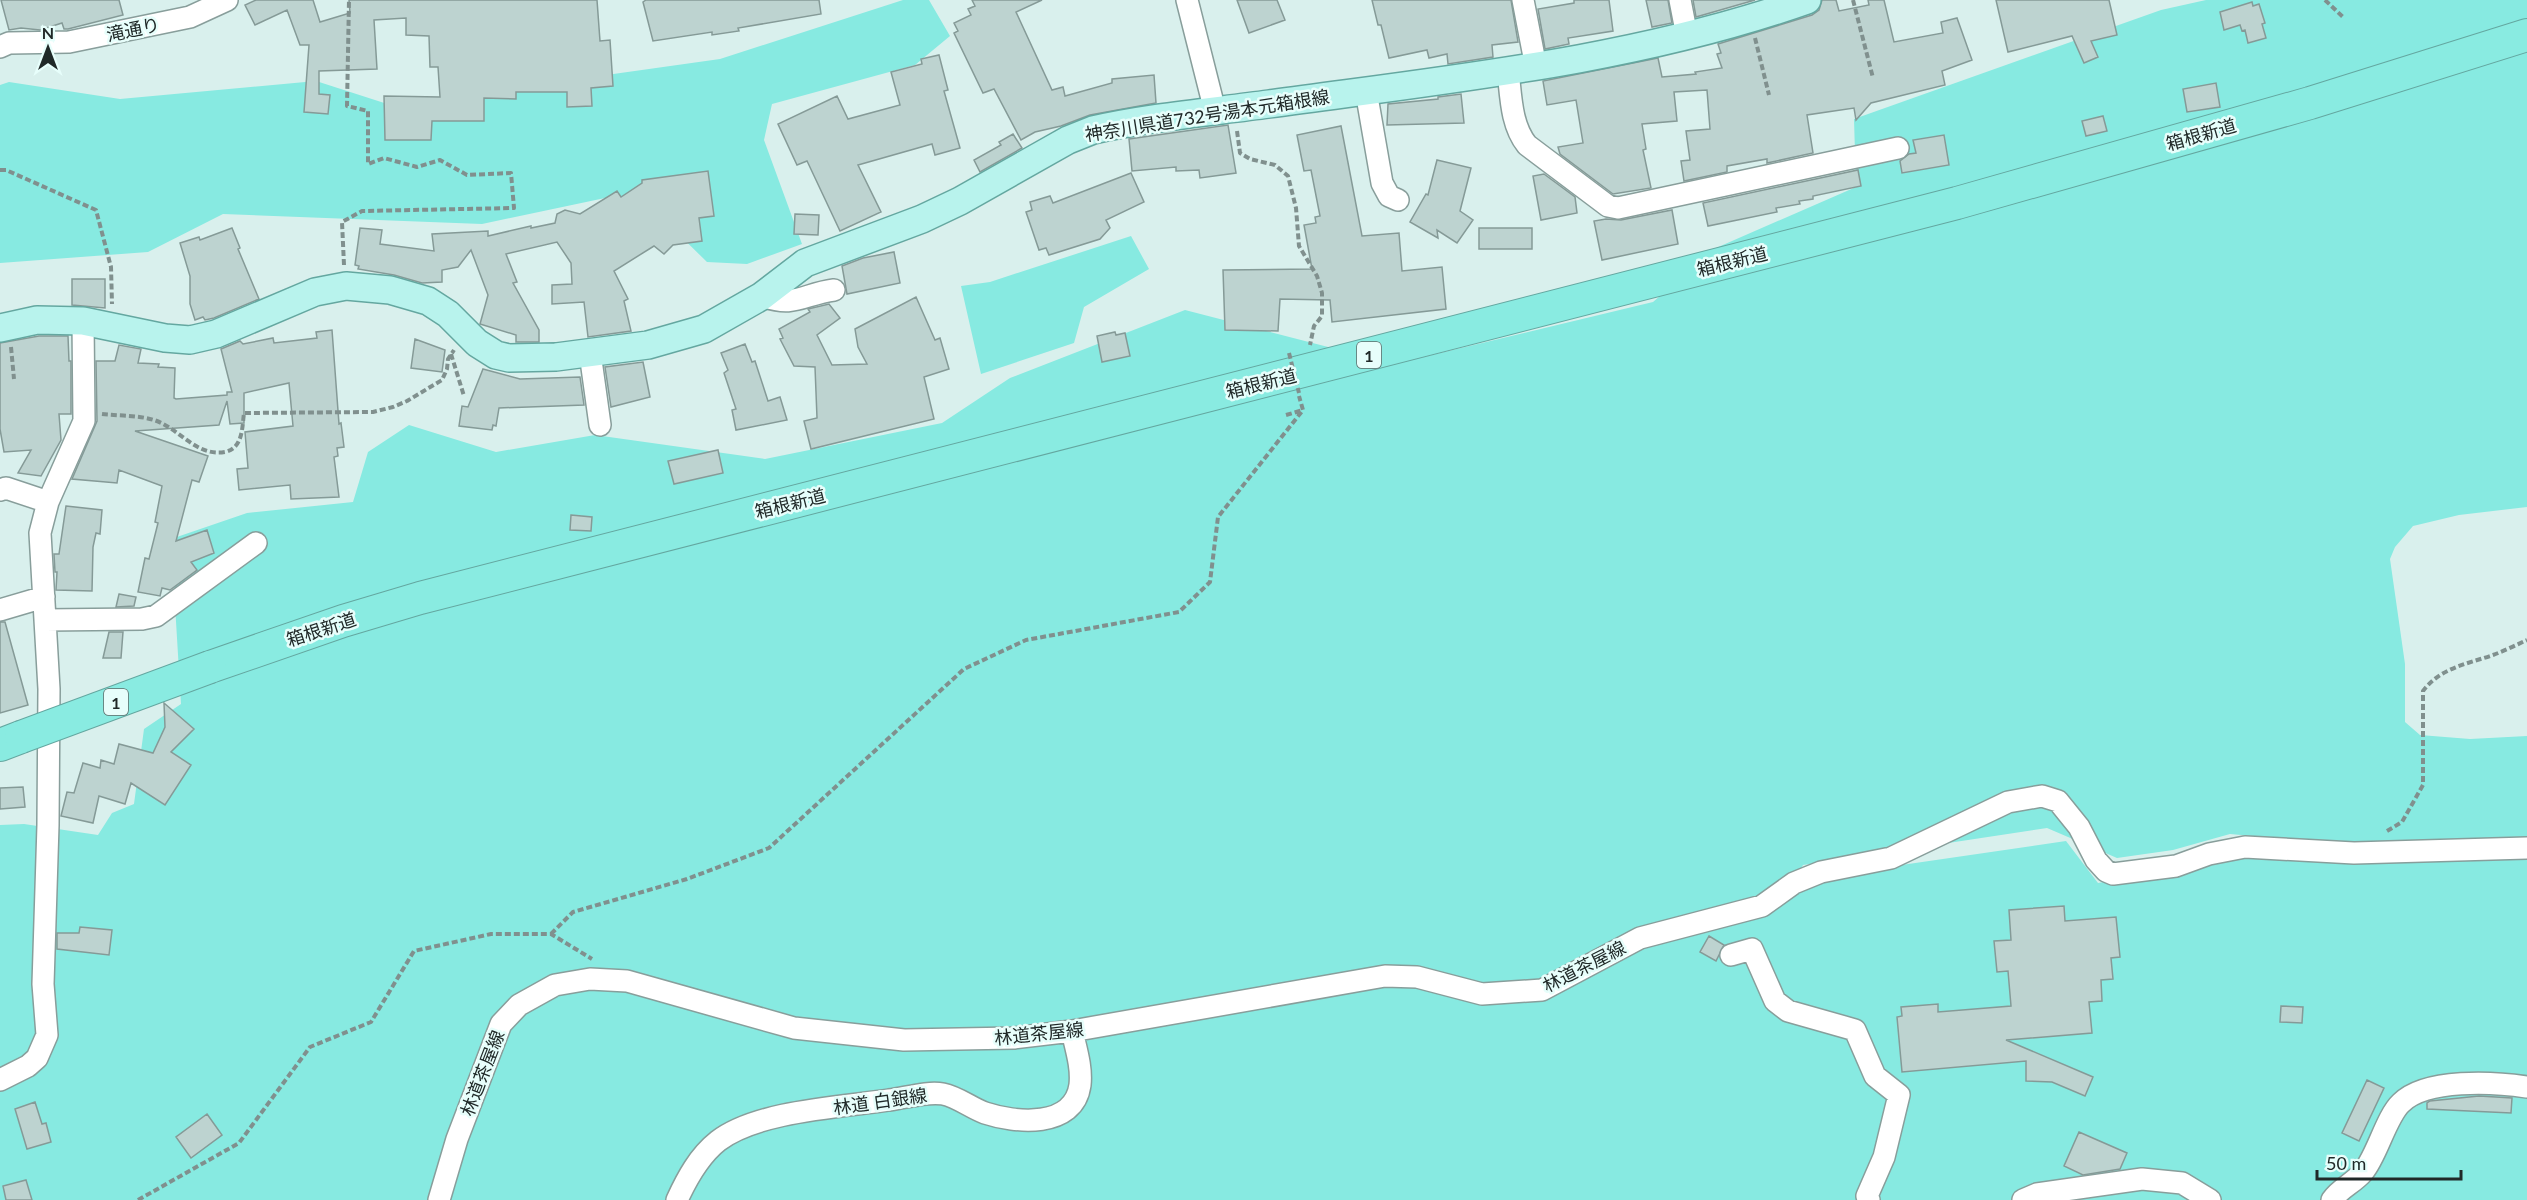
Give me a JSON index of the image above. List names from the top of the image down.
{
  "streets": {
    "highway": ["箱根新道", "1"],
    "main road": ["神奈川県道732号湯本元箱根線"],
    "street": ["滝通り", "林道茶屋線", "林道 白銀線"]
  },
  "crossings": [
    ["林道茶屋線", "林道 白銀線"]
  ],
  "scale_bar": "50 m",
  "north": "top"
}
